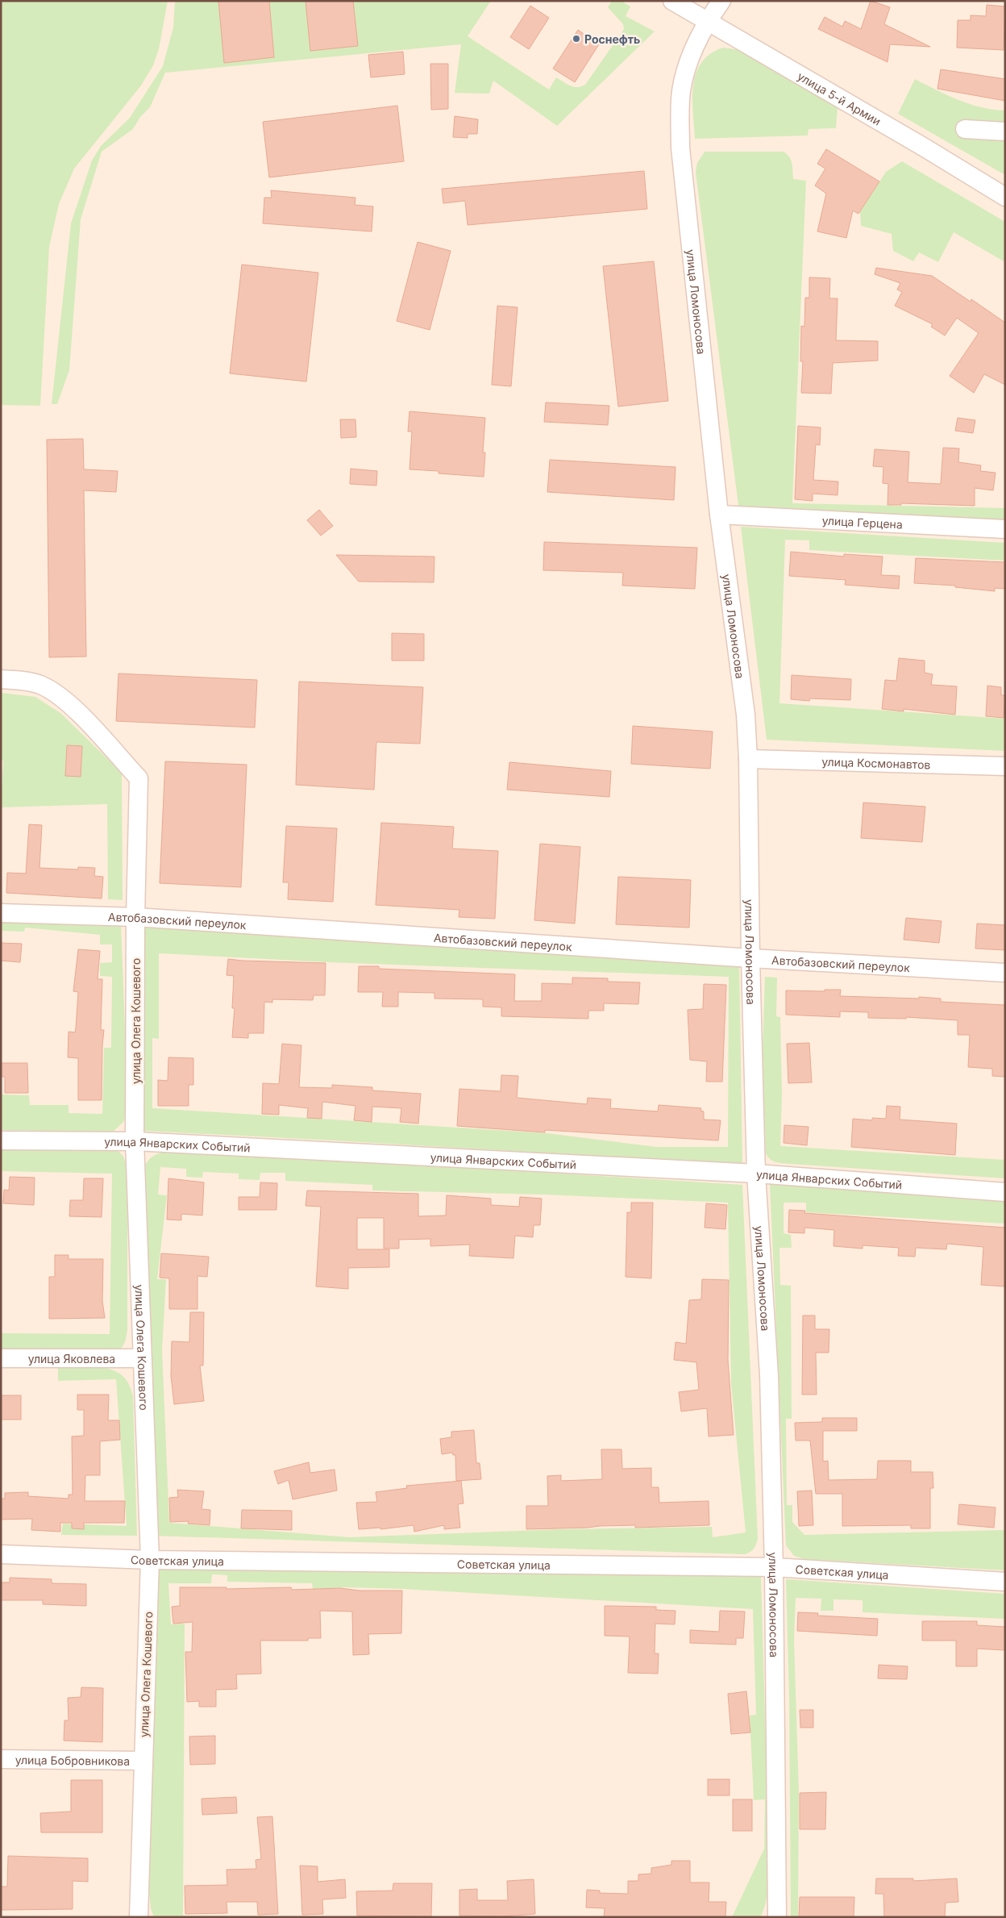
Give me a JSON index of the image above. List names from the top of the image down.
{
  "streets": {
    "street": [
      "улица 5-й Армии",
      "улица Ломоносова",
      "улица Герцена",
      "улица Космонавтов",
      "Автобазовский переулок",
      "улица Олега Кошевого",
      "улица Январских Событий",
      "улица Яковлева",
      "Советская улица",
      "улица Бобровникова"
    ]
  },
  "crossings": [
    ["улица 5-й Армии", "улица Ломоносова"],
    ["улица Ломоносова", "улица Герцена"],
    ["улица Ломоносова", "улица Космонавтов"],
    ["улица Ломоносова", "Автобазовский переулок"],
    ["улица Ломоносова", "улица Январских Событий"],
    ["улица Ломоносова", "Советская улица"],
    ["Автобазовский переулок", "улица Олега Кошевого"],
    ["улица Олега Кошевого", "улица Январских Событий"],
    ["улица Олега Кошевого", "улица Яковлева"],
    ["улица Олега Кошевого", "Советская улица"],
    ["улица Олега Кошевого", "улица Бобровникова"]
  ],
  "places": ["Роснефть"]
}
